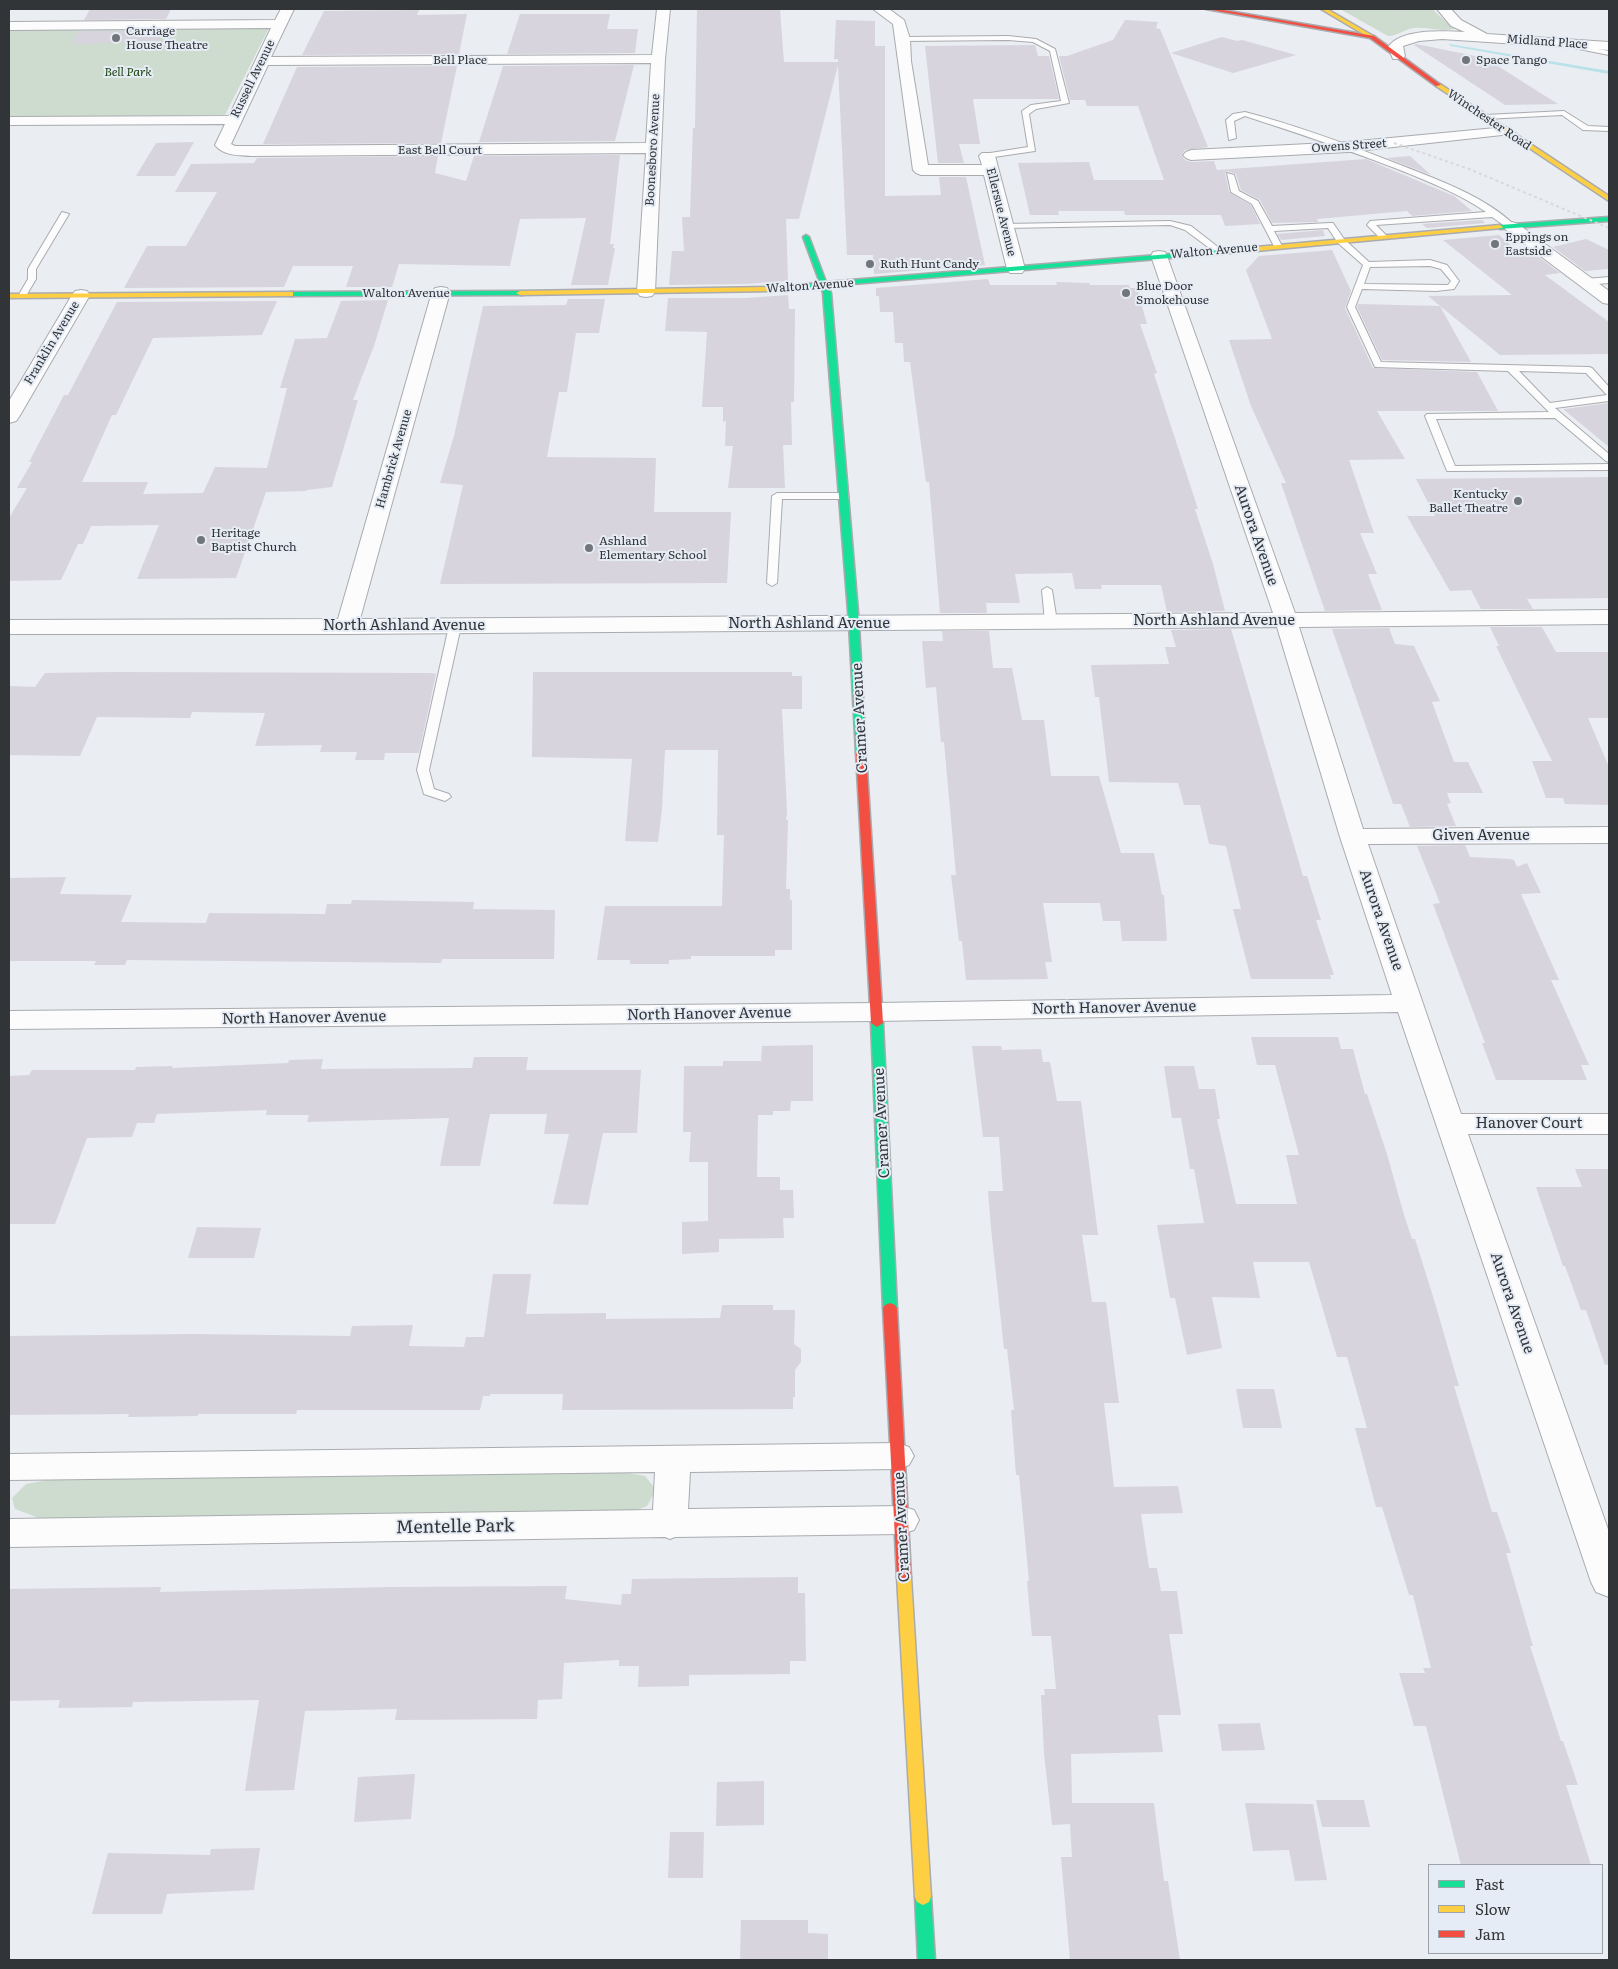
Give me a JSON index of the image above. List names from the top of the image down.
{
  "streets": {
    "street": [
      "Midland Place",
      "Bell Place",
      "Russell Avenue",
      "Winchester Road",
      "Owens Street",
      "East Bell Court",
      "Boonesboro Avenue",
      "Ellersue Avenue",
      "Walton Avenue",
      "Franklin Avenue",
      "Hambrick Avenue",
      "Aurora Avenue",
      "North Ashland Avenue",
      "Cramer Avenue",
      "Given Avenue",
      "North Hanover Avenue",
      "Hanover Court",
      "Mentelle Park"
    ]
  },
  "crossings": [
    ["Midland Place", "Winchester Road"],
    ["Bell Place", "Russell Avenue"],
    ["Bell Place", "Boonesboro Avenue"],
    ["Russell Avenue", "East Bell Court"],
    ["Winchester Road", "Owens Street"],
    ["East Bell Court", "Boonesboro Avenue"],
    ["Boonesboro Avenue", "Walton Avenue"],
    ["Ellersue Avenue", "Walton Avenue"],
    ["Walton Avenue", "Franklin Avenue"],
    ["Walton Avenue", "Hambrick Avenue"],
    ["Walton Avenue", "Aurora Avenue"],
    ["Walton Avenue", "Cramer Avenue"],
    ["Hambrick Avenue", "North Ashland Avenue"],
    ["Aurora Avenue", "North Ashland Avenue"],
    ["Aurora Avenue", "Given Avenue"],
    ["Aurora Avenue", "North Hanover Avenue"],
    ["Aurora Avenue", "Hanover Court"],
    ["North Ashland Avenue", "Cramer Avenue"],
    ["Cramer Avenue", "North Hanover Avenue"],
    ["Cramer Avenue", "Mentelle Park"]
  ],
  "parks": ["Bell Park"],
  "places": [
    "Carriage House Theatre",
    "Space Tango",
    "Eppings on Eastside",
    "Ruth Hunt Candy",
    "Blue Door Smokehouse",
    "Kentucky Ballet Theatre",
    "Heritage Baptist Church",
    "Ashland Elementary School"
  ],
  "legend": ["Fast", "Slow", "Jam"]
}
